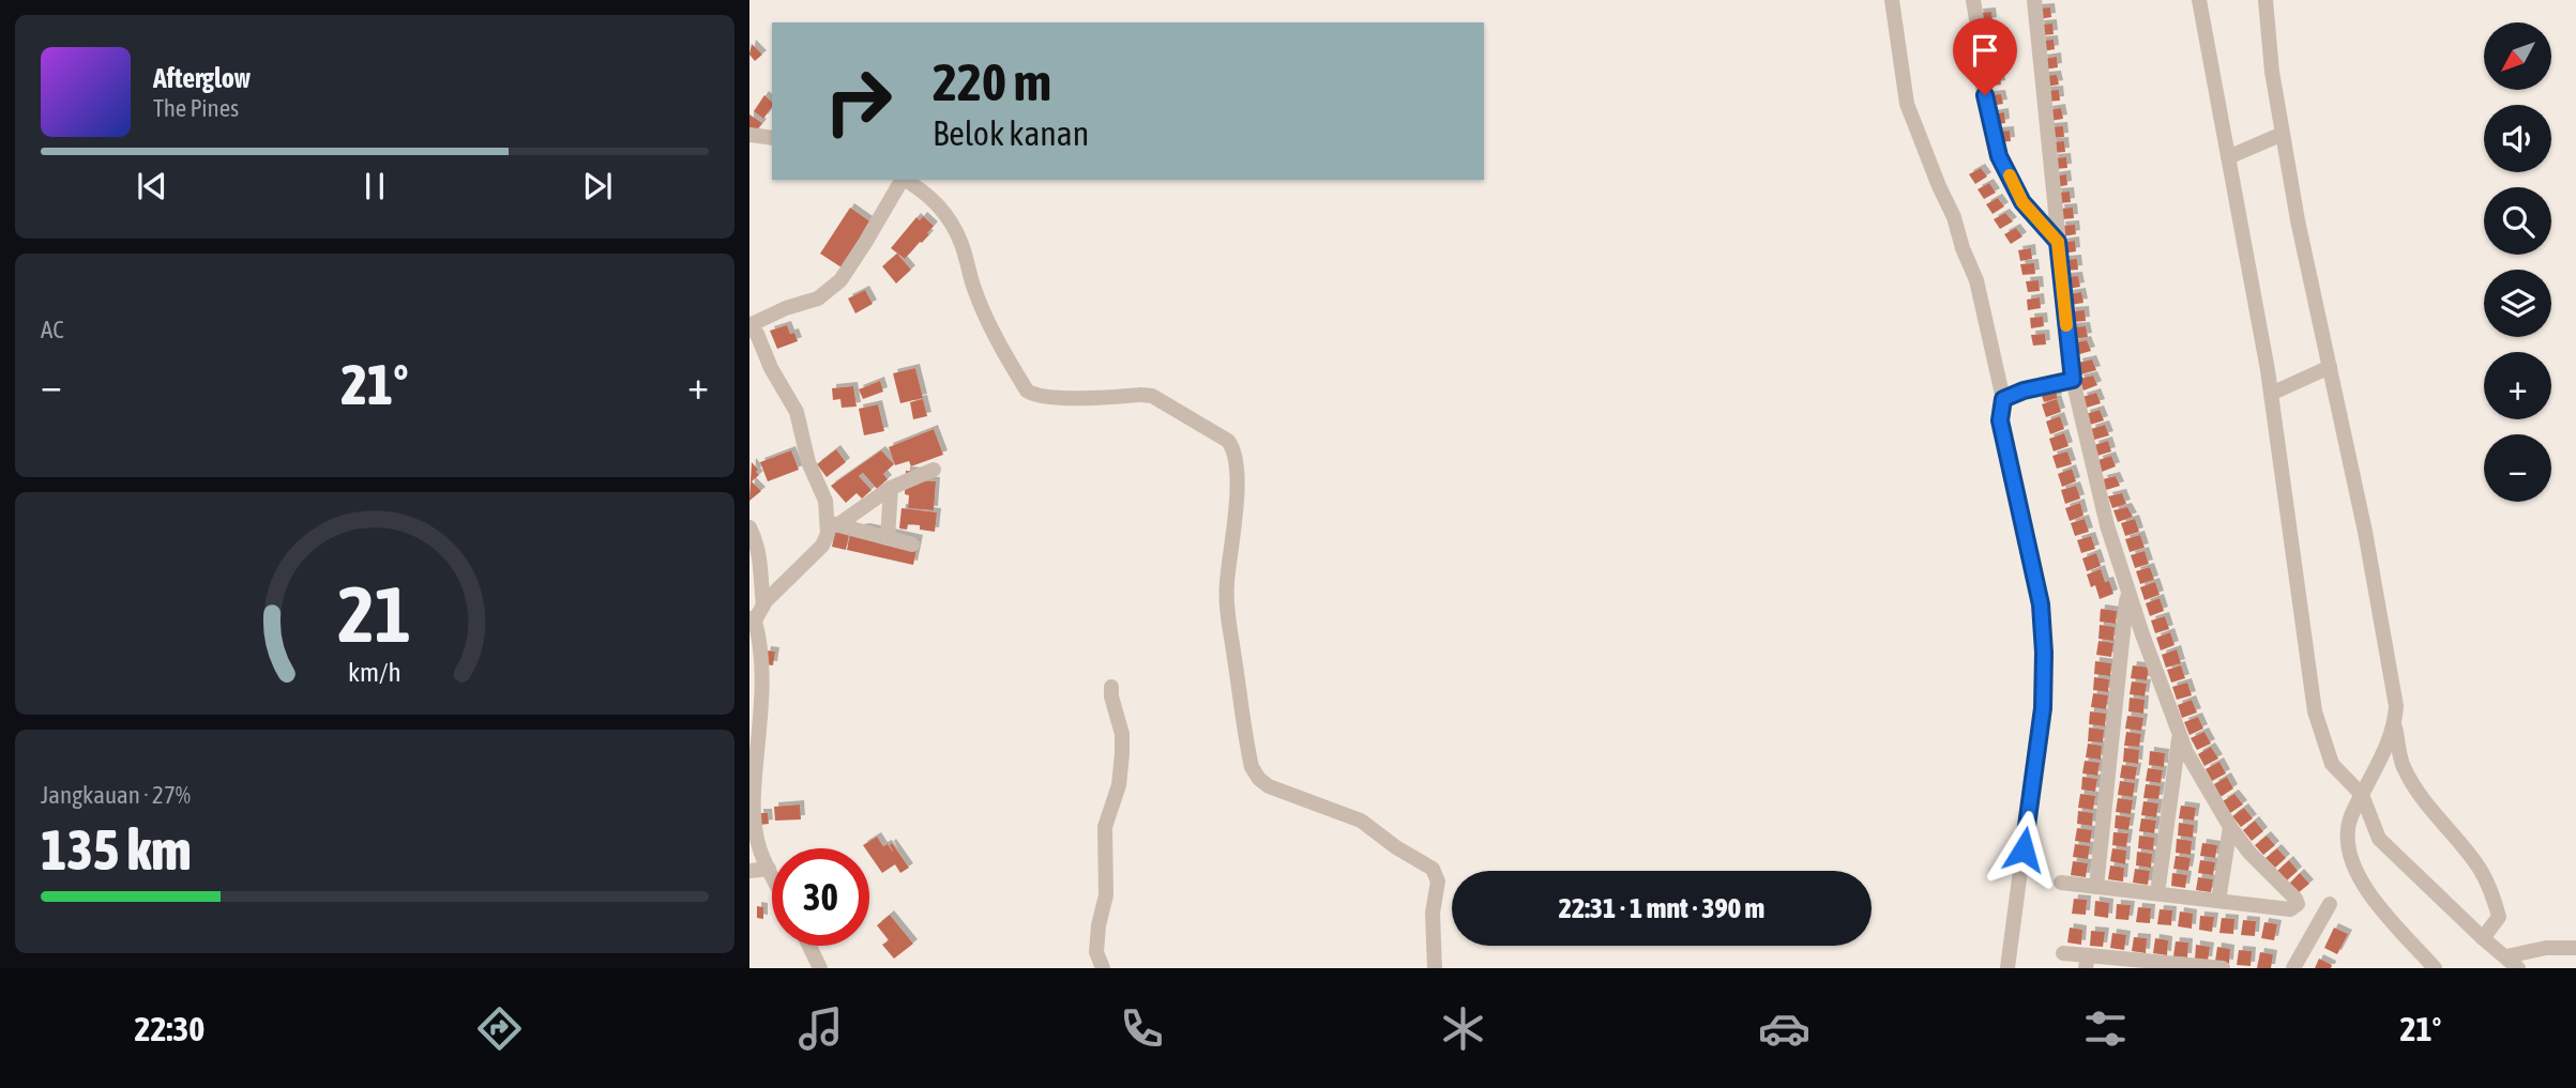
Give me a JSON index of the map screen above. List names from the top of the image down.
{
  "north": "bottom left",
  "page": {
    "map_buttons": ["+", "−"],
    "turn": ["220 m", "Belok kanan"],
    "song": ["Afterglow", "The Pines"],
    "tile": [
      "AC",
      ["Jangkauan · 27%", "135 km"]
    ],
    "heat": ["−", "21°", "+"],
    "limit": "30",
    "trip": "22:31 · 1 mnt · 390 m",
    "tabs": ["22:30", "21°"],
    "gauge": ["21", "km/h"]
  }
}
